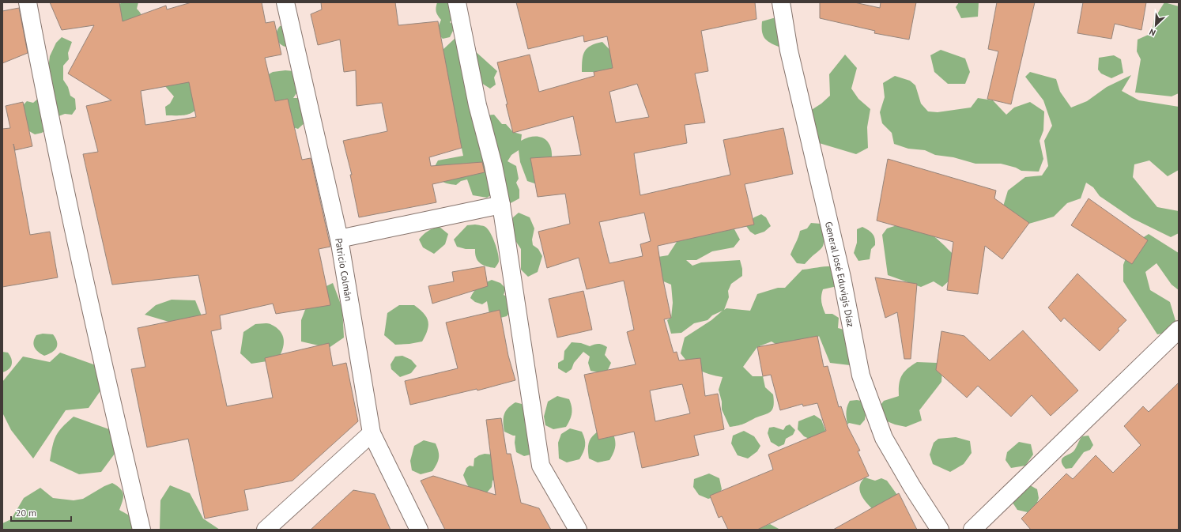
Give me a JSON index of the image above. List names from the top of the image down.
{
  "streets": {
    "street": ["Patricio Colmán", "General José Eduvigis Díaz"]
  },
  "scale_bar": "20 m",
  "north": "bottom left"
}
